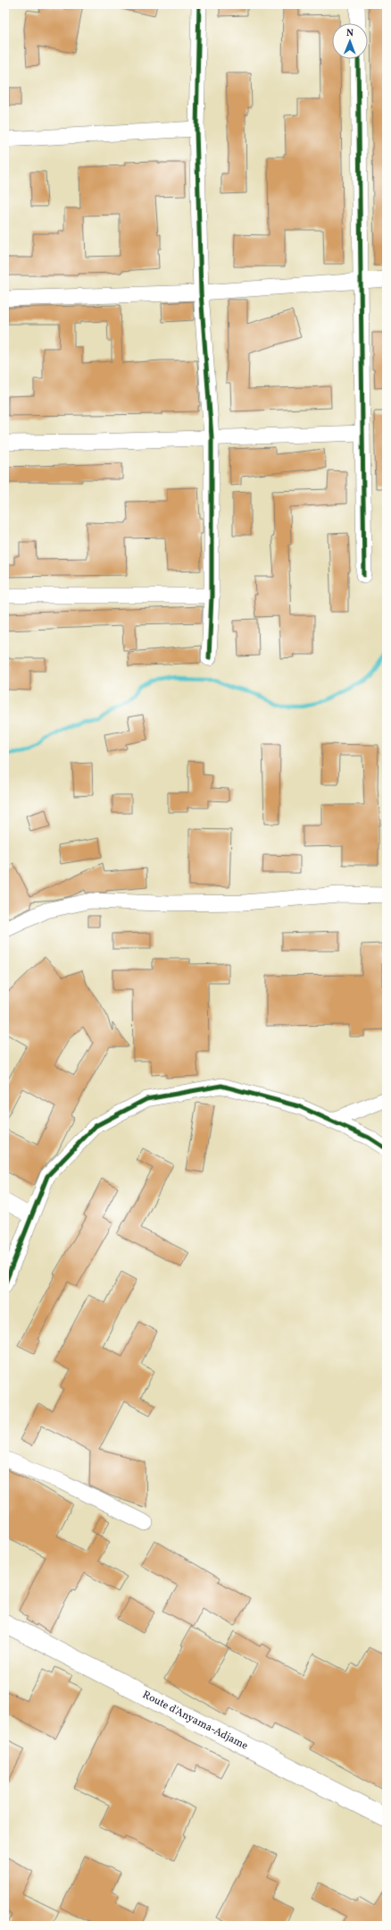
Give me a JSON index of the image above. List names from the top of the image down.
{
  "streets": {
    "street": ["Route d'Anyama-Adjame"]
  },
  "north": "top"
}
